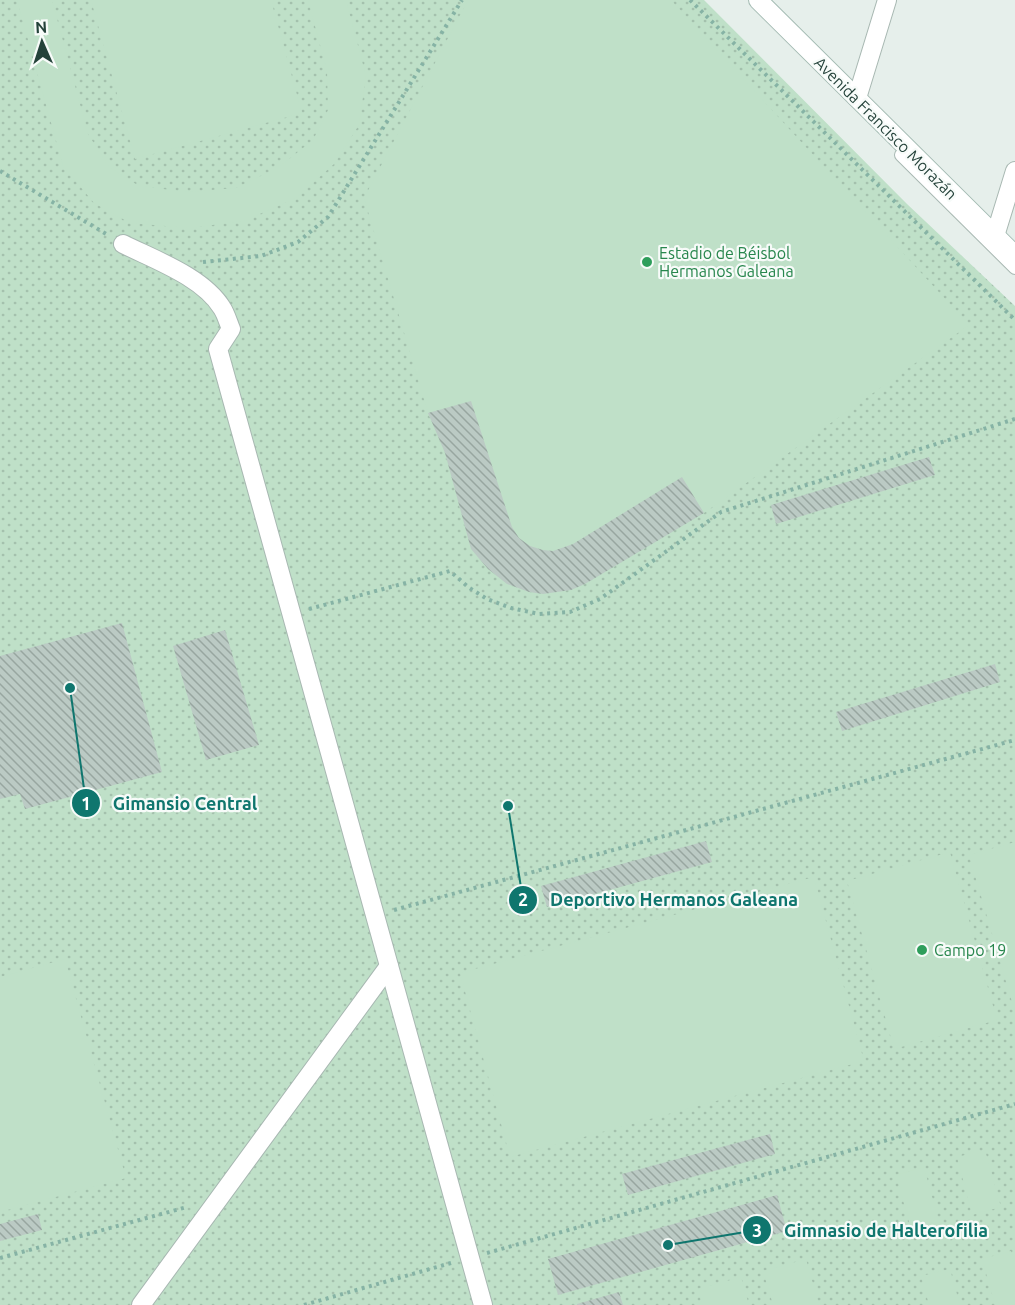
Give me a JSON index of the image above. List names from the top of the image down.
{
  "streets": {
    "street": ["Avenida Francisco Morazán"]
  },
  "places": [
    "Estadio de Béisbol Hermanos Galeana",
    "Gimansio Central",
    "Deportivo Hermanos Galeana",
    "Campo 19",
    "Gimnasio de Halterofilia"
  ],
  "north": "top"
}
